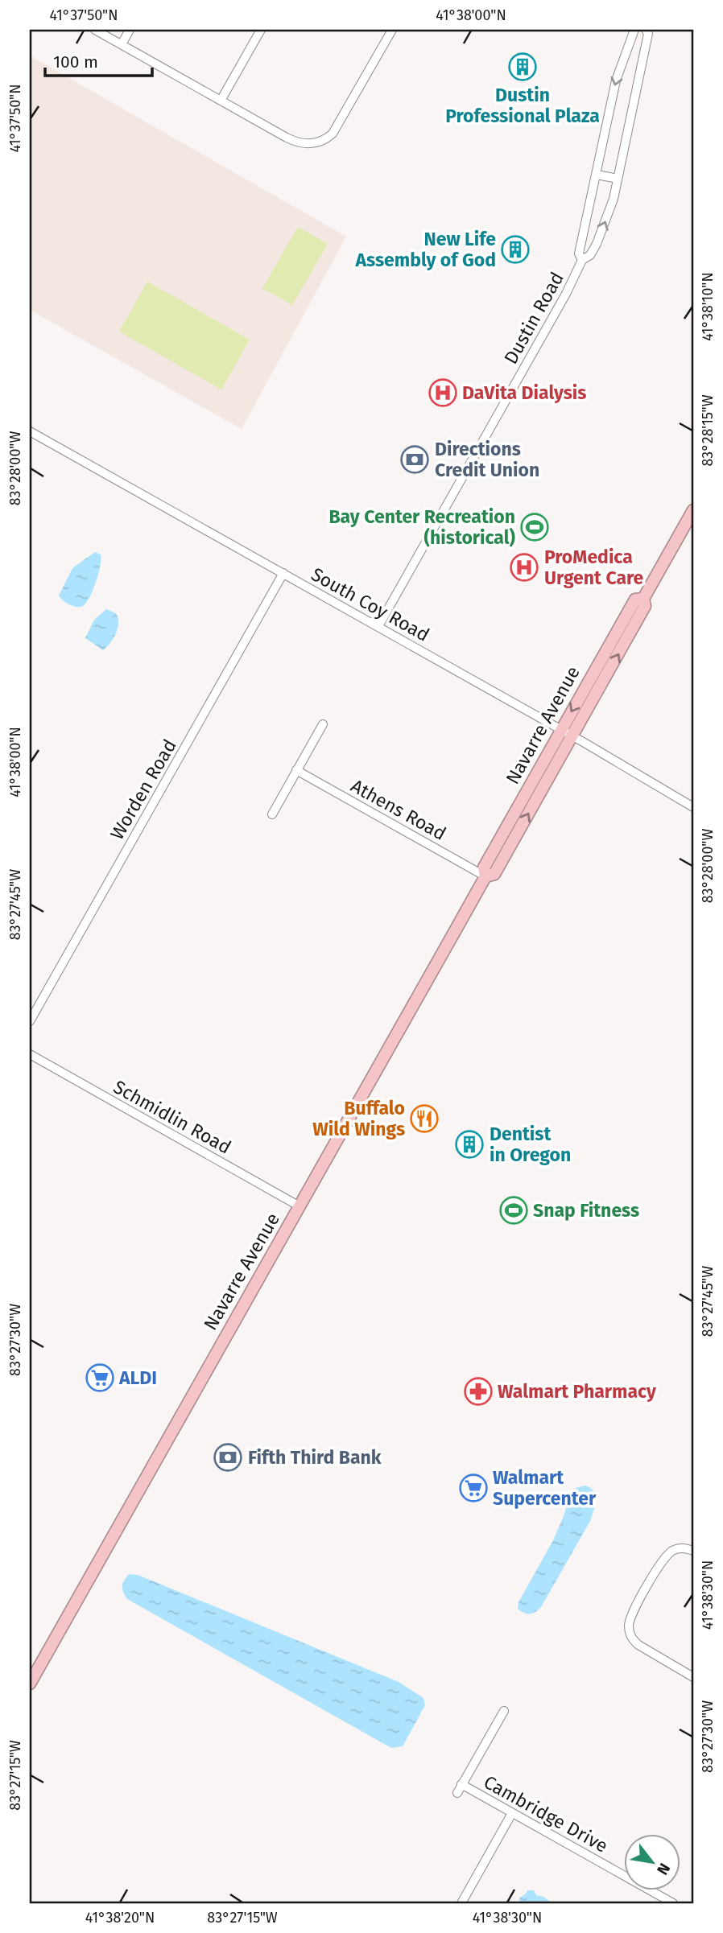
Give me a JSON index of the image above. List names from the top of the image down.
{
  "streets": {
    "highway": ["Navarre Avenue"],
    "street": [
      "Dustin Road",
      "South Coy Road",
      "Worden Road",
      "Athens Road",
      "Schmidlin Road",
      "Cambridge Drive"
    ]
  },
  "crossings": [
    ["Dustin Road", "South Coy Road"],
    ["South Coy Road", "Navarre Avenue"],
    ["South Coy Road", "Worden Road"],
    ["Navarre Avenue", "Athens Road"],
    ["Navarre Avenue", "Schmidlin Road"]
  ],
  "places": {
    "building": ["Dustin Professional Plaza", "New Life Assembly of God", "Dentist in Oregon"],
    "hospital": ["DaVita Dialysis", "ProMedica Urgent Care"],
    "bank": ["Directions Credit Union", "Fifth Third Bank"],
    "sports": ["Bay Center Recreation (historical)", "Snap Fitness"],
    "restaurant": ["Buffalo Wild Wings"],
    "supermarket": ["ALDI", "Walmart Supercenter"],
    "pharmacy": ["Walmart Pharmacy"]
  },
  "scale_bar": "100 m",
  "north": "bottom right",
  "coordinates": [
    "41°37'50\"N",
    "41°38'00\"N",
    "41°38'10\"N",
    "83°28'15\"W",
    "83°28'00\"W",
    "83°27'45\"W",
    "83°27'30\"W",
    "41°38'30\"N",
    "83°27'15\"W",
    "41°38'20\"N"
  ]
}
